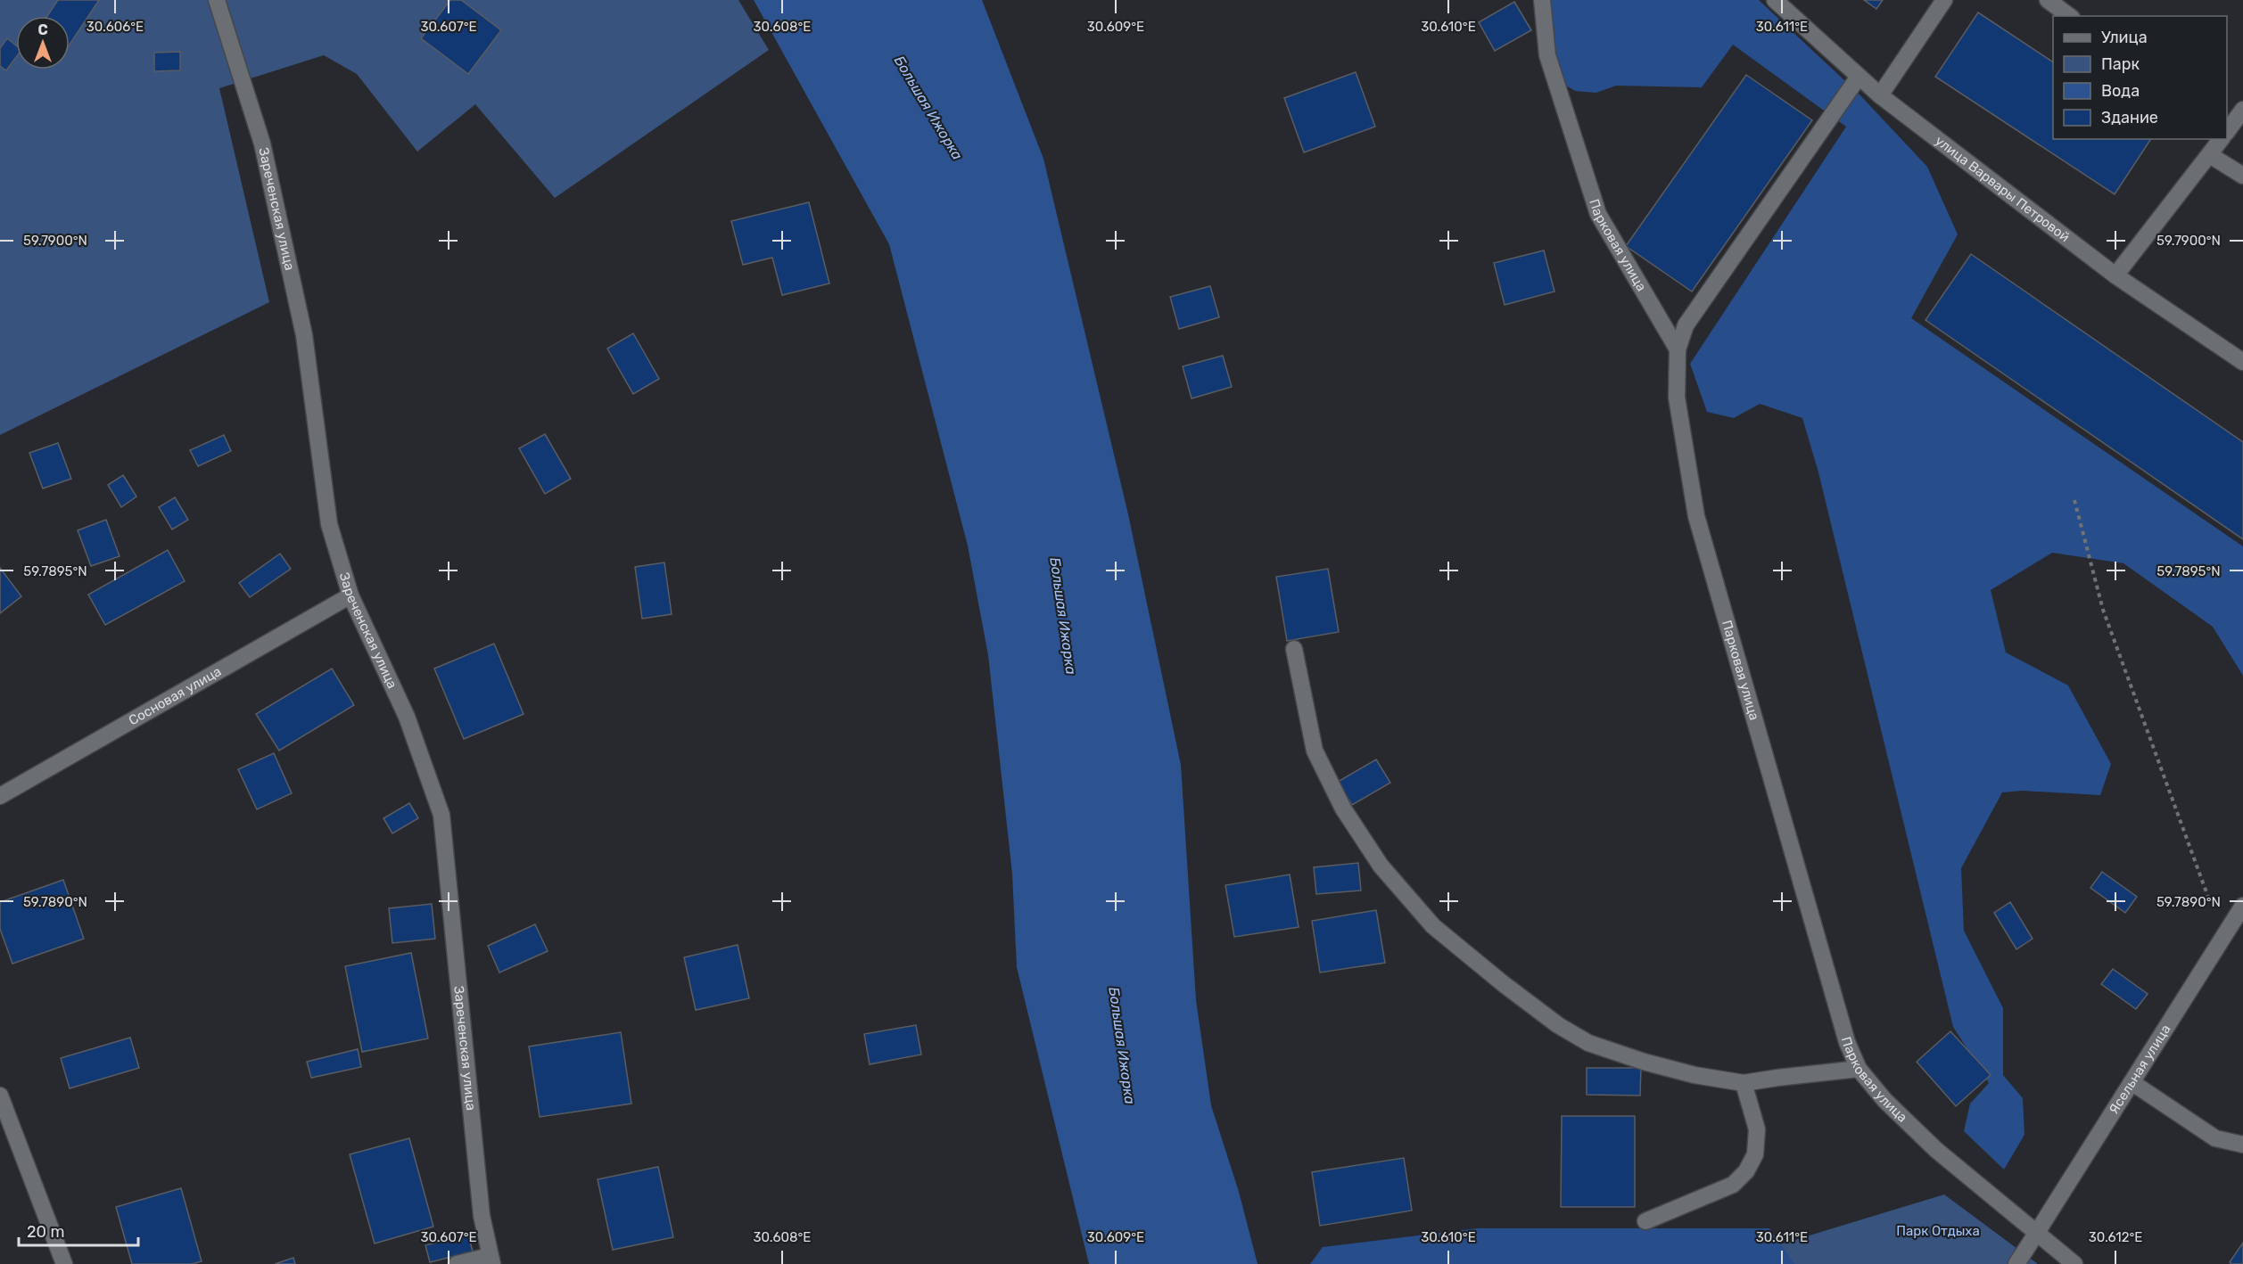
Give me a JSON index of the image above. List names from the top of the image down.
{
  "streets": {
    "street": [
      "улица Варвары Петровой",
      "Зареченская улица",
      "Парковая улица",
      "Сосновая улица",
      "Ясельная улица"
    ]
  },
  "crossings": [
    ["Зареченская улица", "Сосновая улица"],
    ["Парковая улица", "Ясельная улица"]
  ],
  "water": ["Большая Ижорка"],
  "parks": ["Парк Отдыха"],
  "legend": [
    "Улица",
    "Парк",
    "Вода",
    "Здание"
  ],
  "scale_bar": "20 m",
  "north": "top",
  "coordinates": [
    "30.606°E",
    "30.607°E",
    "30.608°E",
    "30.609°E",
    "30.610°E",
    "30.611°E",
    "59.7900°N",
    "59.7895°N",
    "59.7890°N",
    "30.612°E"
  ]
}
